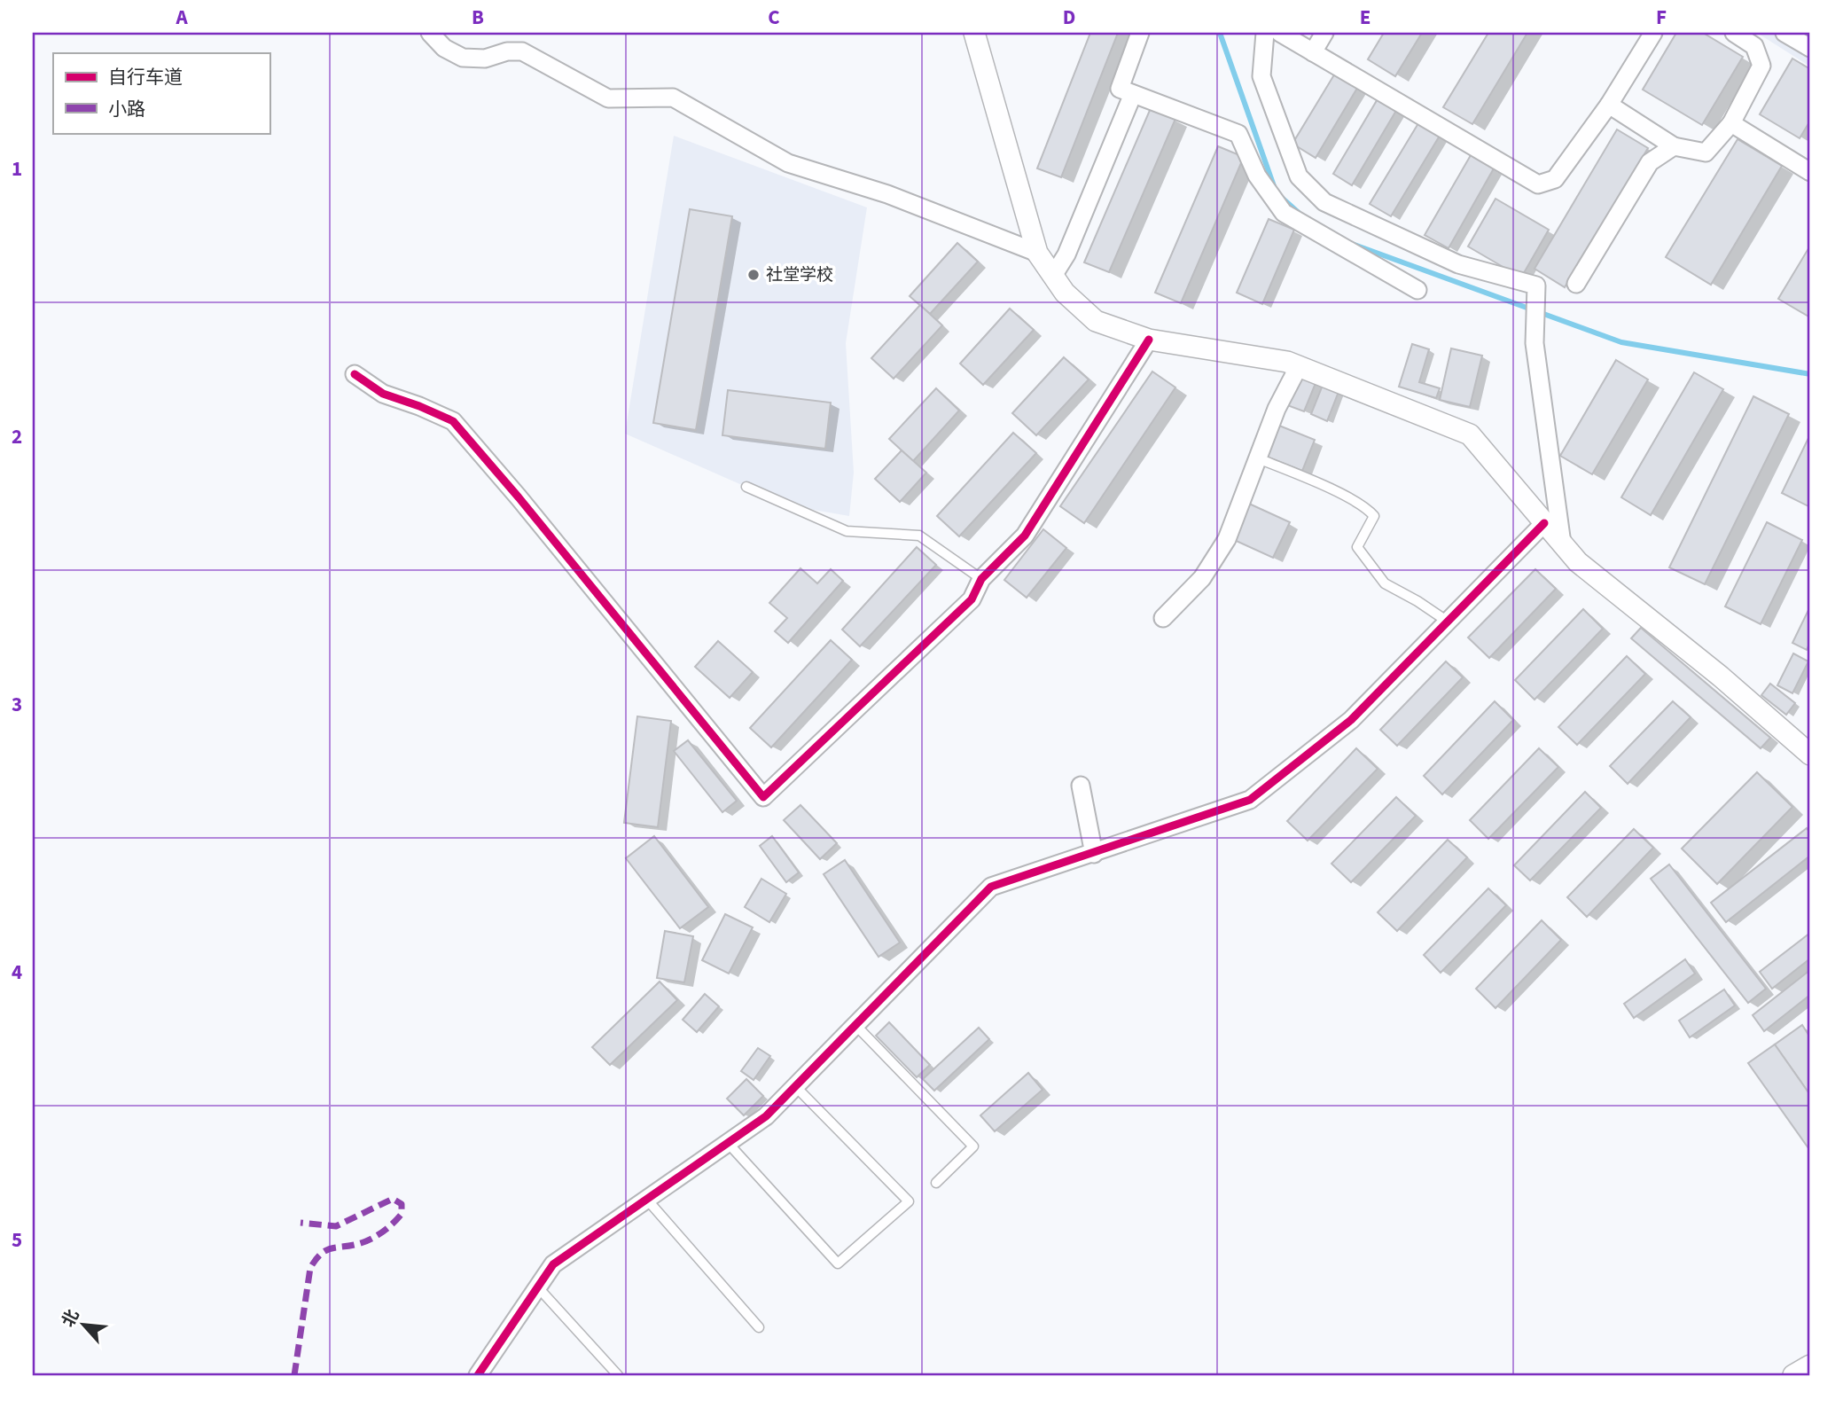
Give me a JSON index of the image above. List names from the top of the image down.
{
  "places": ["社堂学校"],
  "legend": ["自行车道", "小路"],
  "north": "top left",
  "grid": {
    "columns": [
      "A",
      "B",
      "C",
      "D",
      "E",
      "F"
    ],
    "rows": [
      "1",
      "2",
      "3",
      "4",
      "5"
    ]
  }
}
